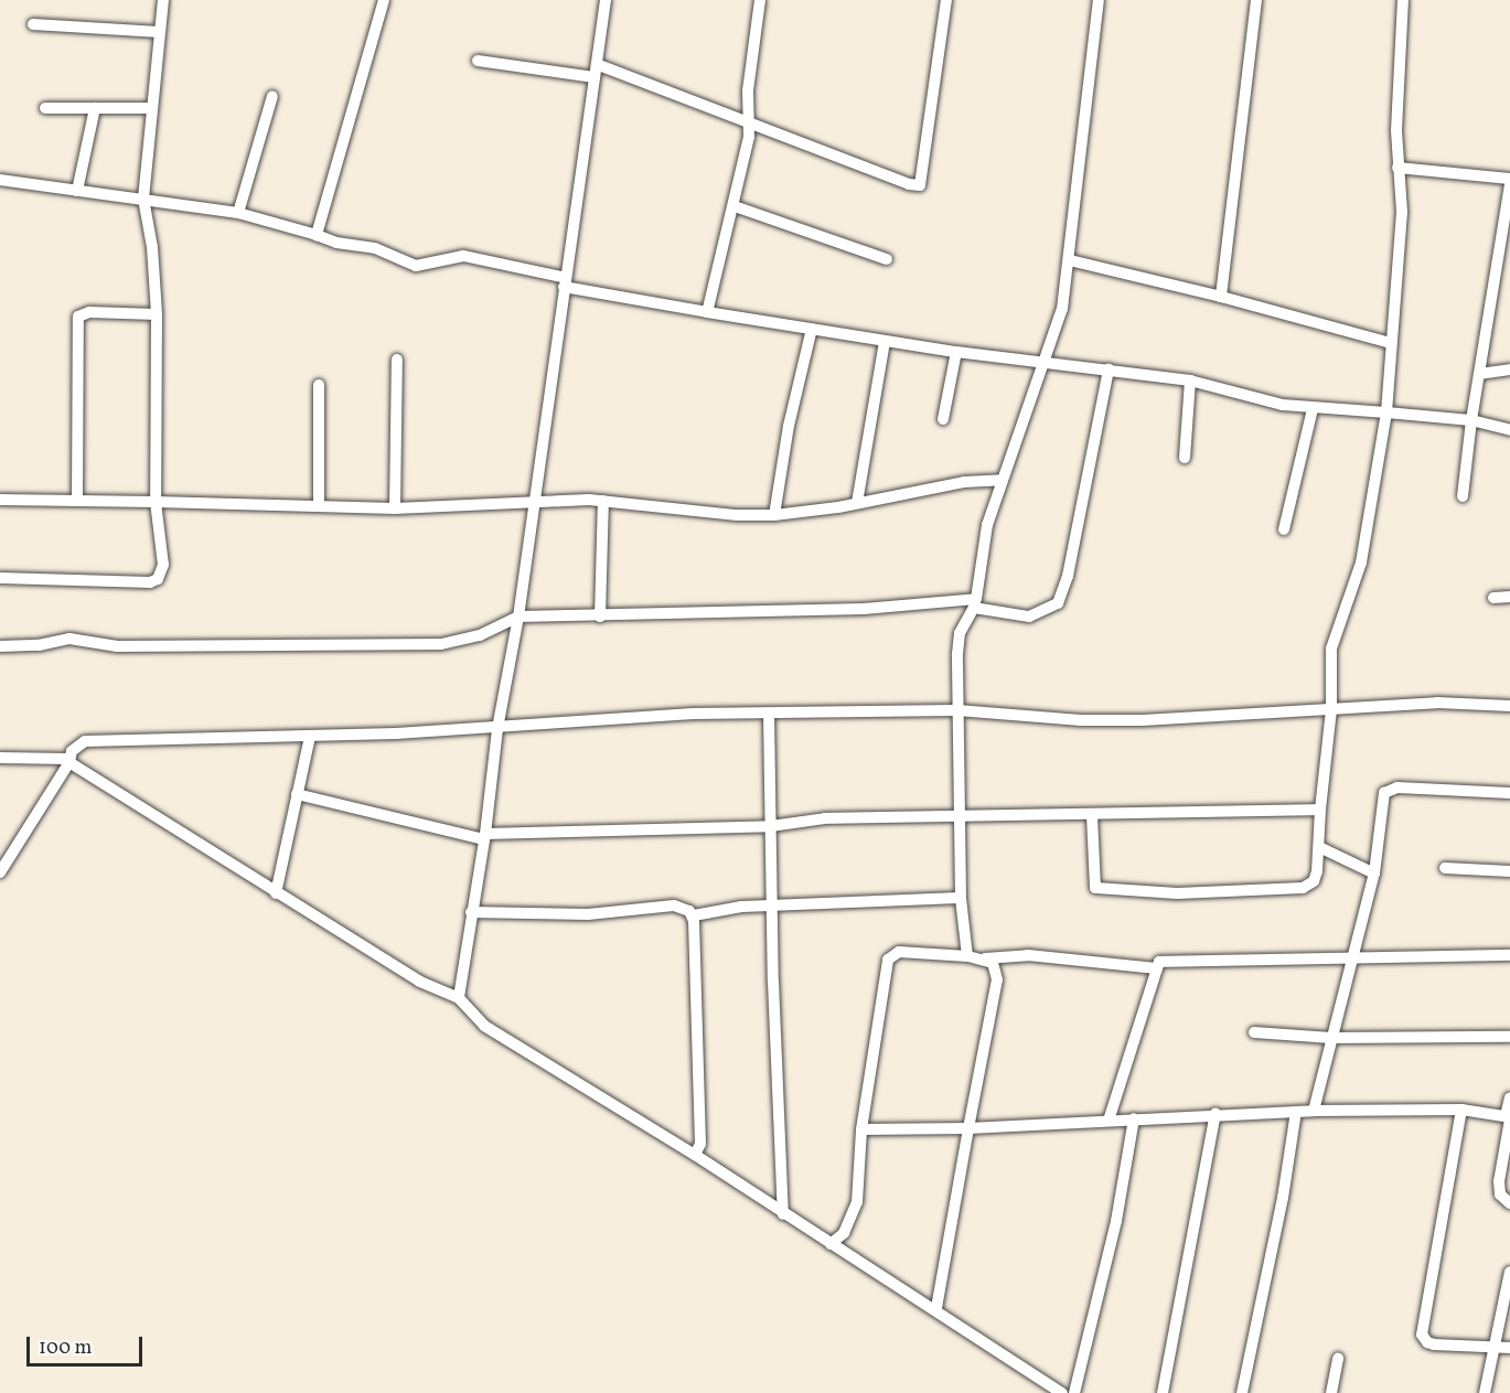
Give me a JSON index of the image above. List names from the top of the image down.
{
  "scale_bar": "100 m"
}
